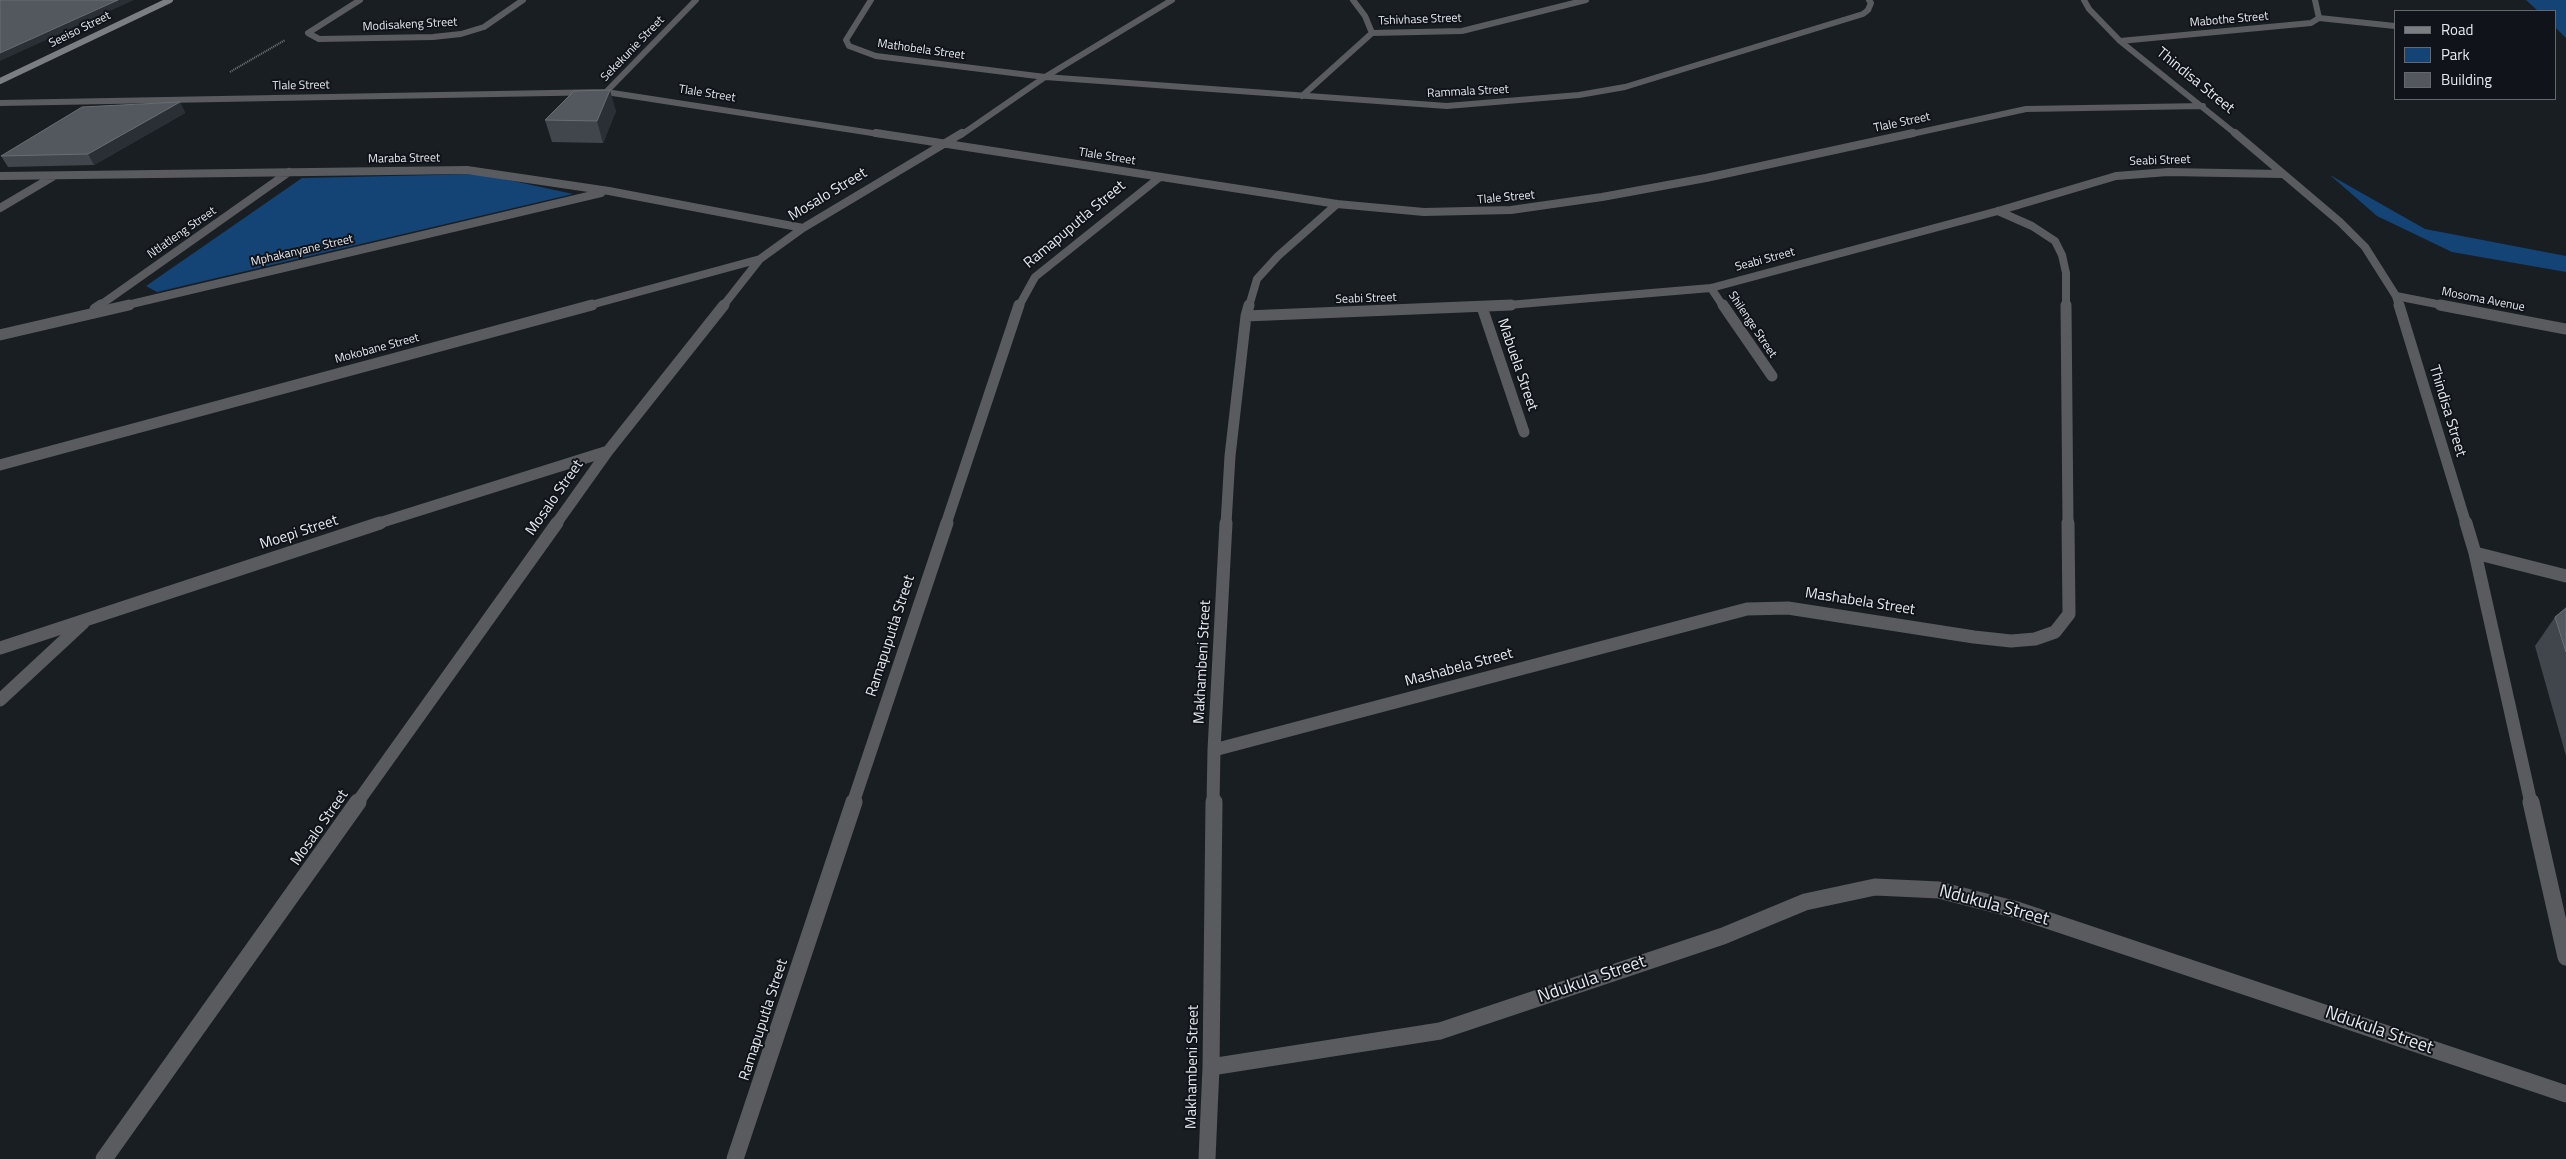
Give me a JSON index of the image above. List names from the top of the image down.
{
  "streets": {
    "street": [
      "Tshivhase Street",
      "Mabothe Street",
      "Modisakeng Street",
      "Seeiso Street",
      "Sekekunie Street",
      "Mathobela Street",
      "Thindisa Street",
      "Tlale Street",
      "Rammala Street",
      "Maraba Street",
      "Seabi Street",
      "Mosalo Street",
      "Ramapuputla Street",
      "Ntlatleng Street",
      "Mphakanyane Street",
      "Mosoma Avenue",
      "Shilenge Street",
      "Mokobane Street",
      "Mabuela Street",
      "Moepi Street",
      "Mashabela Street",
      "Makhambeni Street",
      "Ndukula Street"
    ]
  },
  "crossings": [
    ["Mabothe Street", "Thindisa Street"],
    ["Sekekunie Street", "Tlale Street"],
    ["Mathobela Street", "Rammala Street"],
    ["Mathobela Street", "Mosalo Street"],
    ["Thindisa Street", "Tlale Street"],
    ["Thindisa Street", "Seabi Street"],
    ["Thindisa Street", "Mosoma Avenue"],
    ["Tlale Street", "Mosalo Street"],
    ["Tlale Street", "Ramapuputla Street"],
    ["Tlale Street", "Makhambeni Street"],
    ["Rammala Street", "Mosalo Street"],
    ["Maraba Street", "Mosalo Street"],
    ["Maraba Street", "Ntlatleng Street"],
    ["Maraba Street", "Mphakanyane Street"],
    ["Seabi Street", "Shilenge Street"],
    ["Seabi Street", "Mabuela Street"],
    ["Seabi Street", "Mashabela Street"],
    ["Seabi Street", "Makhambeni Street"],
    ["Mosalo Street", "Mokobane Street"],
    ["Mosalo Street", "Moepi Street"],
    ["Ntlatleng Street", "Mphakanyane Street"],
    ["Mashabela Street", "Makhambeni Street"],
    ["Makhambeni Street", "Ndukula Street"]
  ],
  "legend": ["Road", "Park", "Building"]
}
